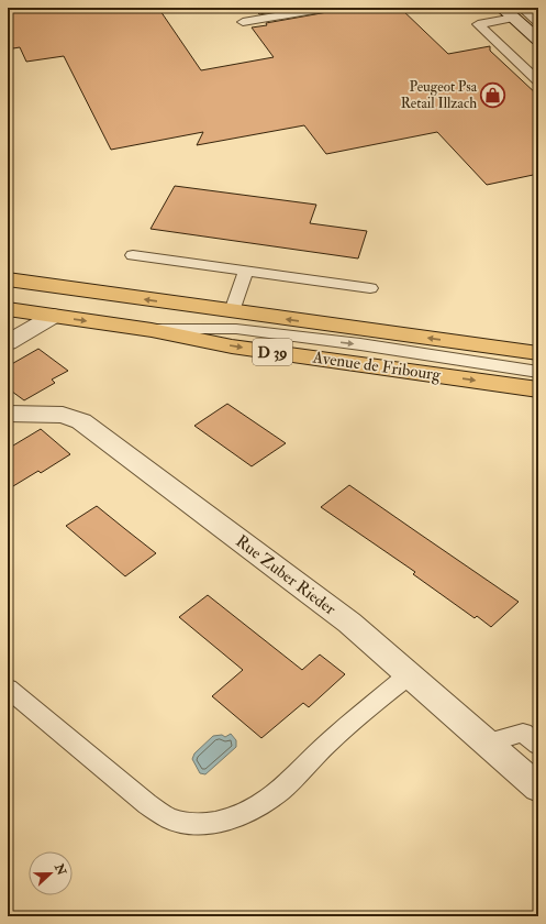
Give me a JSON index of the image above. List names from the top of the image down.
{
  "streets": {
    "main road": ["D 39", "Avenue de Fribourg"],
    "street": ["Rue Zuber Rieder"]
  },
  "places": {
    "shop": ["Peugeot Psa Retail Illzach"]
  },
  "north": "right"
}
